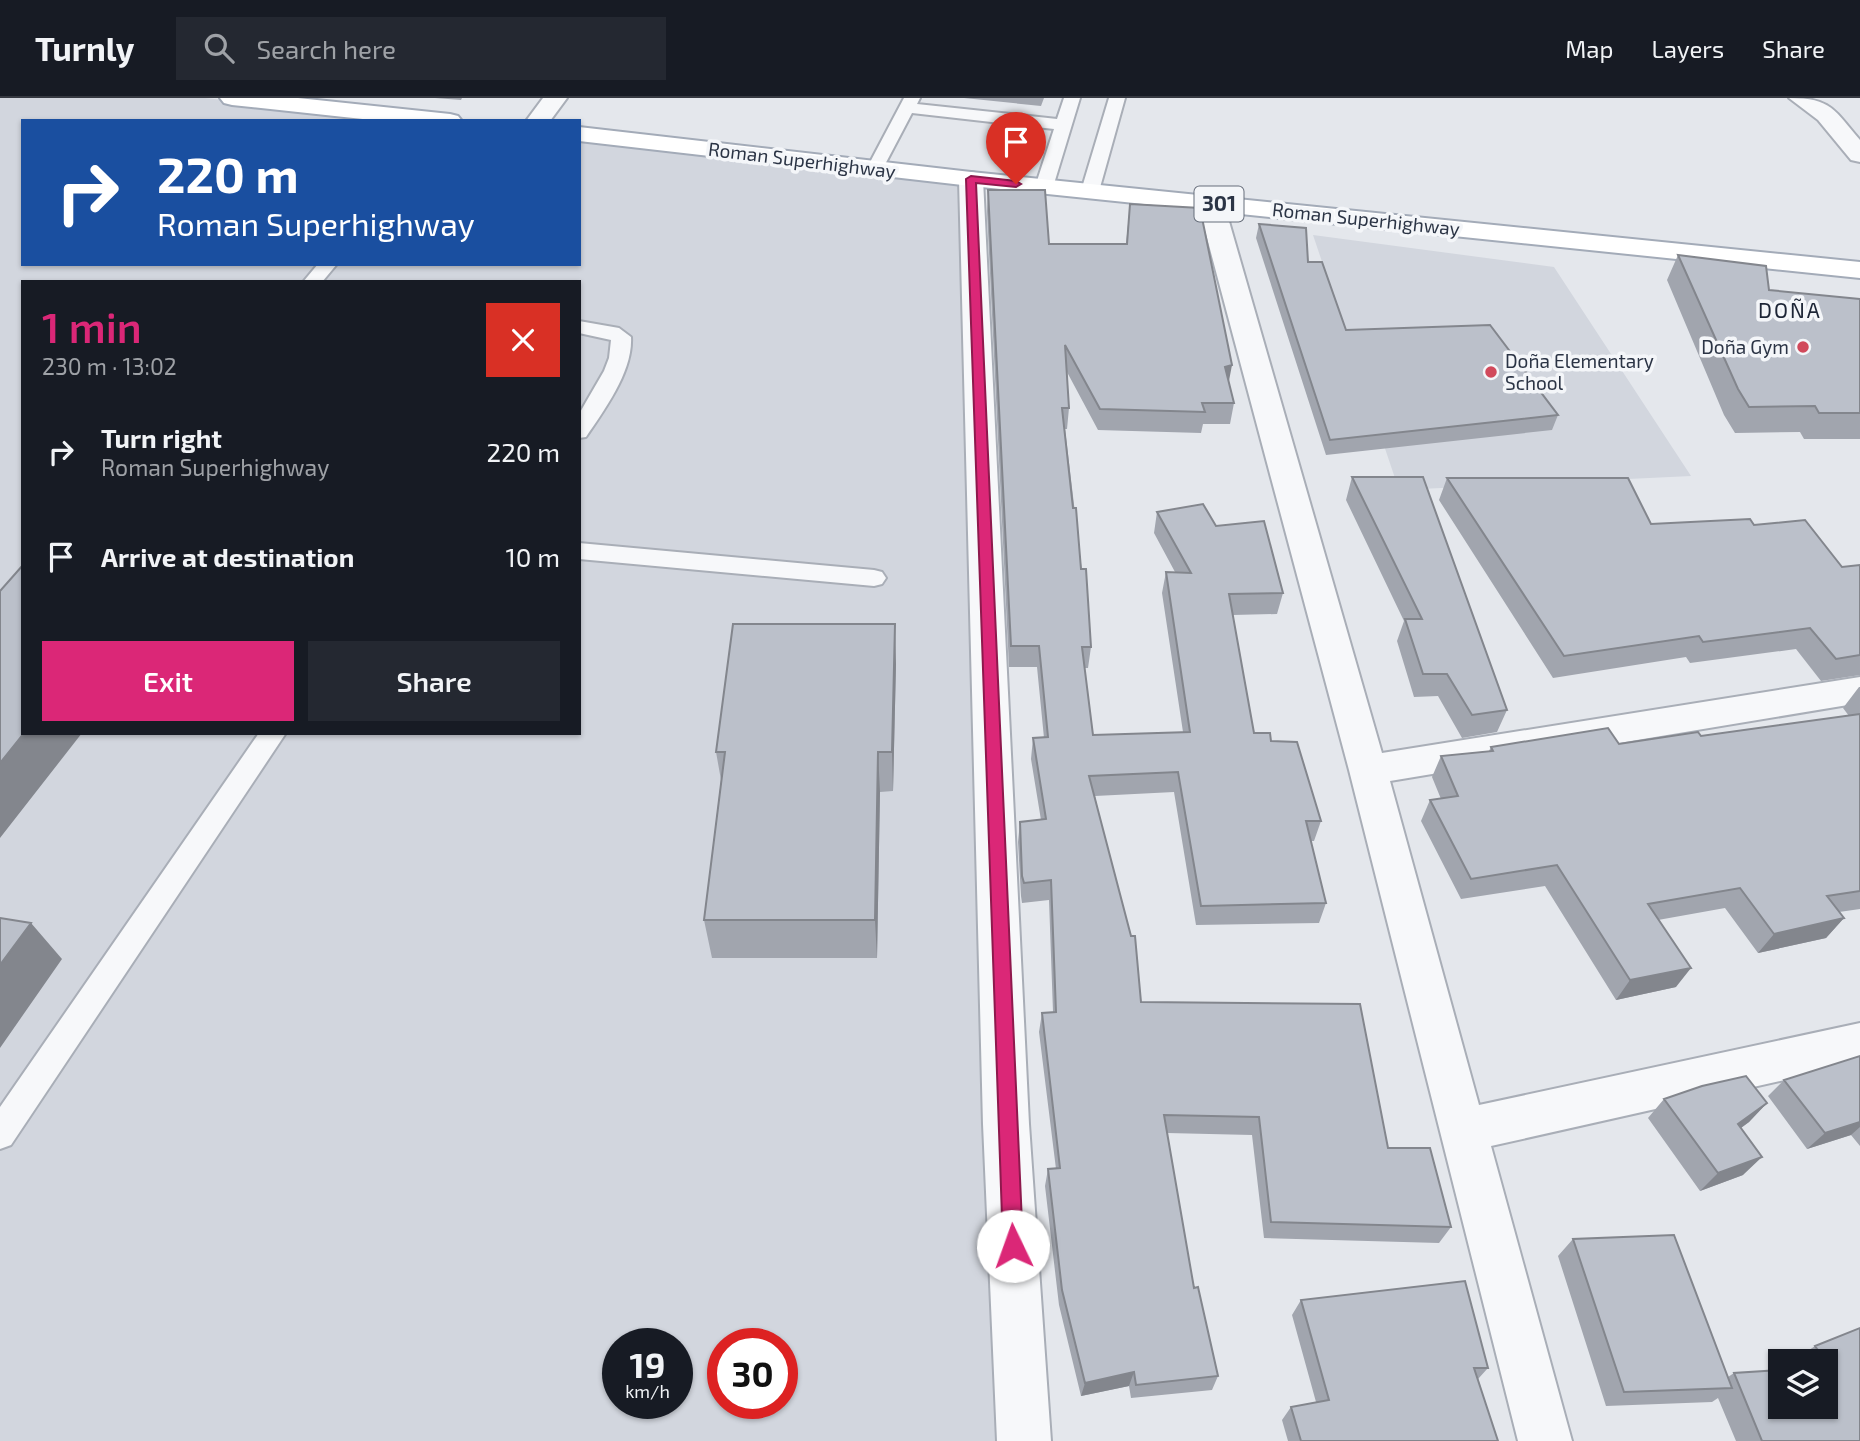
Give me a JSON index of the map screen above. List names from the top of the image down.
{
  "streets": {
    "main road": ["Roman Superhighway", "301"]
  },
  "districts": ["DOÑA"],
  "places": ["Doña Gym", "Doña Elementary School"],
  "page": {
    "header": "Turnly",
    "search": "Search here",
    "nav": ["Map", "Layers", "Share"],
    "turn": ["220 m", "Roman Superhighway"],
    "heading": ["1 min", "230 m · 13:02"],
    "list": [
      {
        "name": "Turn right",
        "note": "Roman Superhighway",
        "value": "220 m"
      },
      {
        "name": "Arrive at destination",
        "value": "10 m"
      }
    ],
    "buttons": ["Exit", "Share"],
    "speed": "19 km/h",
    "limit": "30"
  }
}
